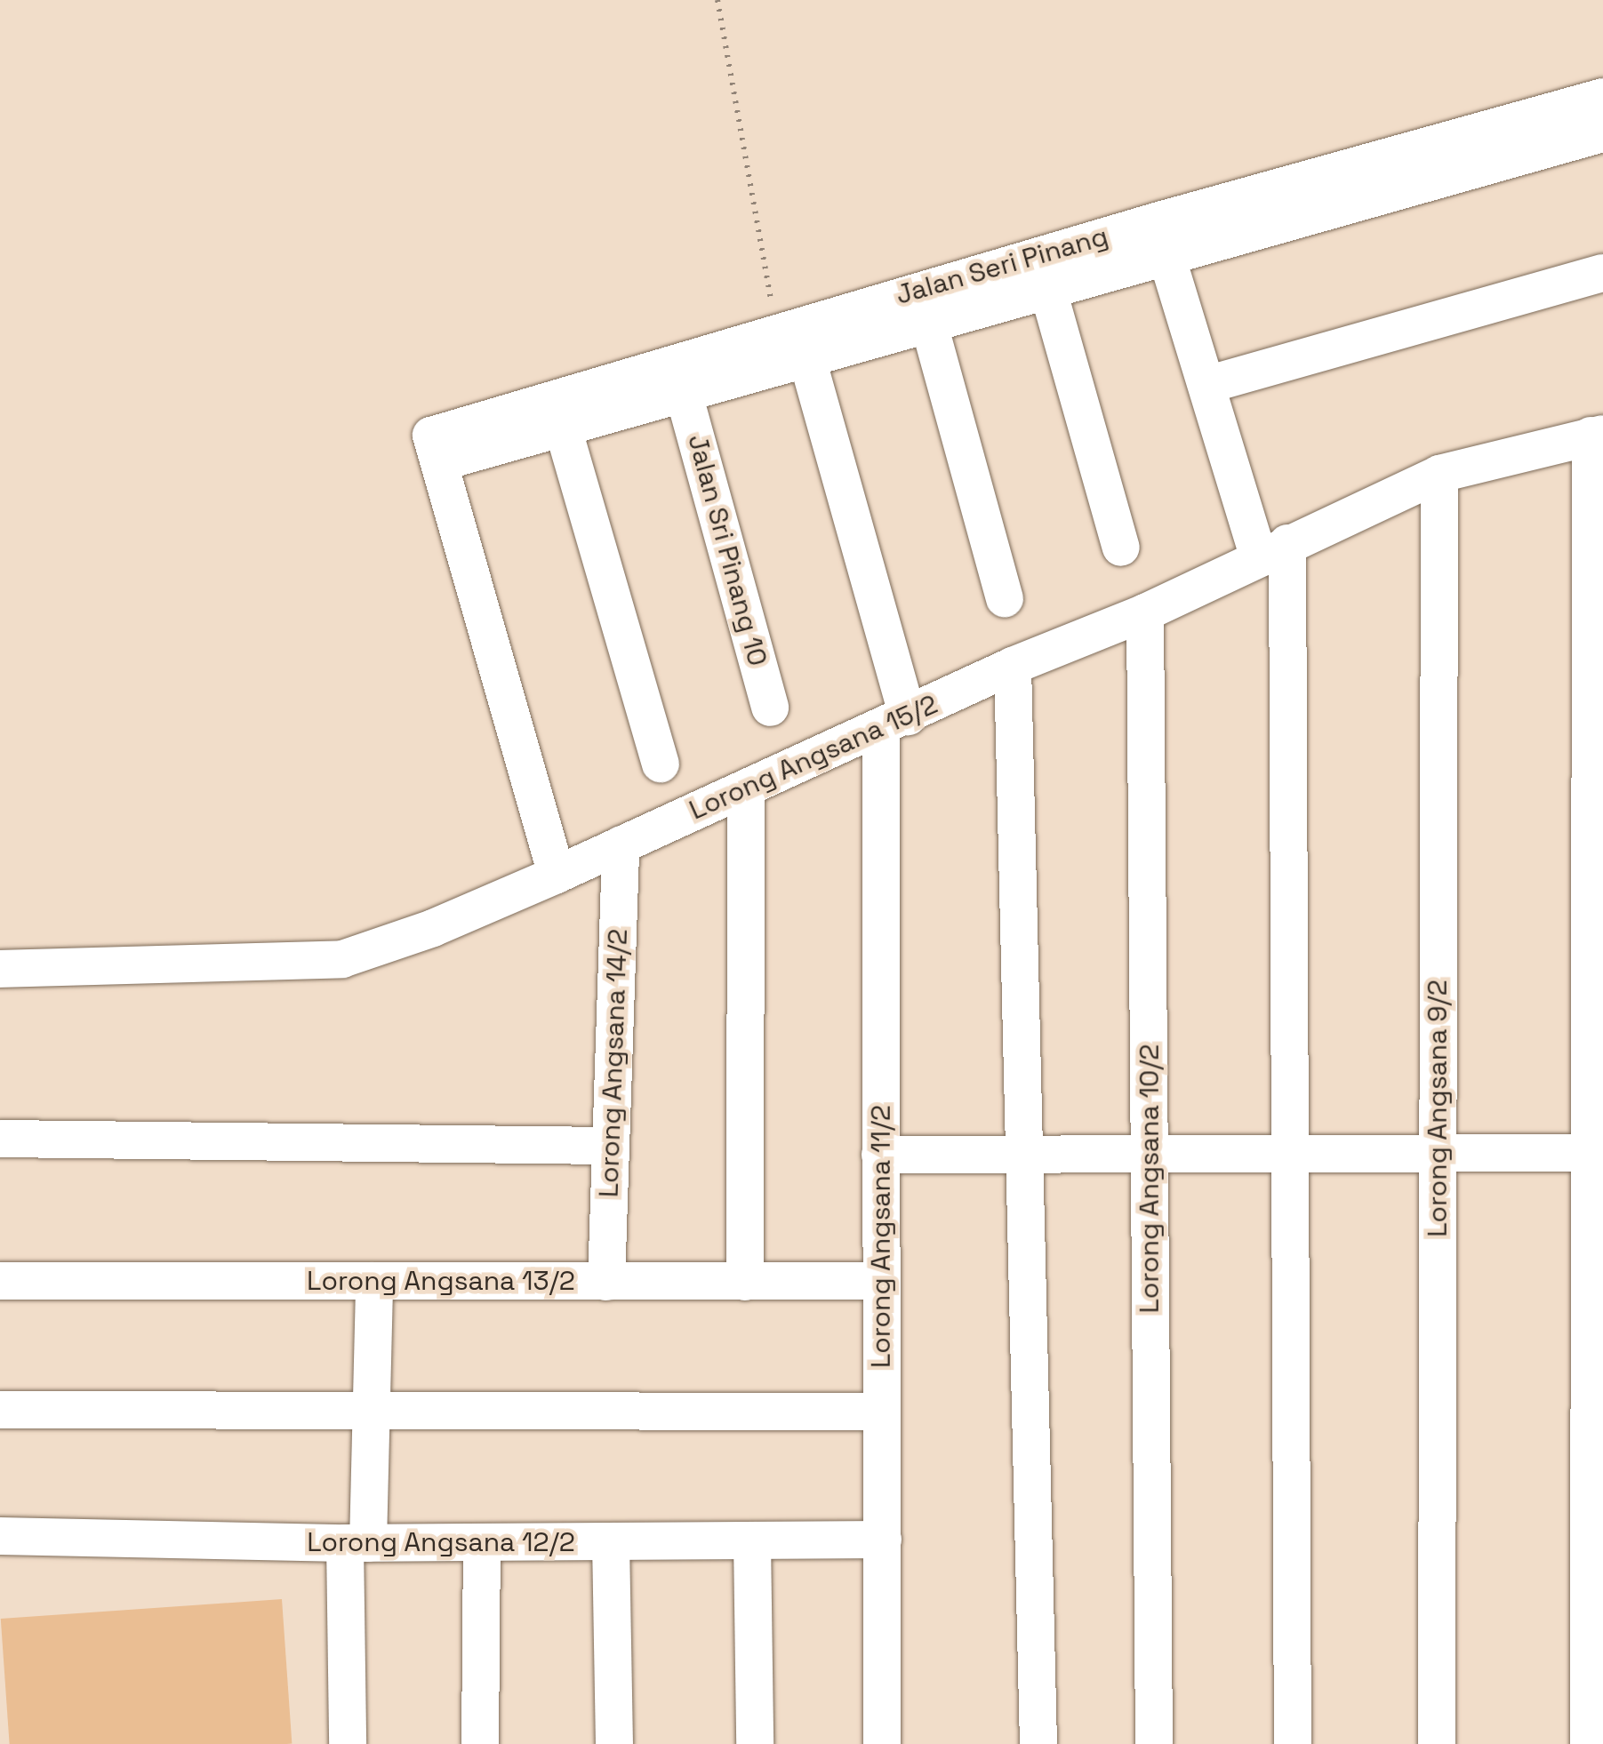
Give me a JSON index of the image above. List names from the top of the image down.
{
  "streets": {
    "street": [
      "Jalan Seri Pinang",
      "Jalan Sri Pinang 10",
      "Lorong Angsana 15/2",
      "Lorong Angsana 14/2",
      "Lorong Angsana 9/2",
      "Lorong Angsana 10/2",
      "Lorong Angsana 11/2",
      "Lorong Angsana 13/2",
      "Lorong Angsana 12/2"
    ]
  },
  "crossings": [
    ["Jalan Seri Pinang", "Jalan Sri Pinang 10"],
    ["Jalan Seri Pinang", "Lorong Angsana 15/2"],
    ["Jalan Seri Pinang", "Lorong Angsana 11/2"],
    ["Lorong Angsana 15/2", "Lorong Angsana 14/2"],
    ["Lorong Angsana 15/2", "Lorong Angsana 9/2"],
    ["Lorong Angsana 15/2", "Lorong Angsana 10/2"],
    ["Lorong Angsana 15/2", "Lorong Angsana 11/2"],
    ["Lorong Angsana 14/2", "Lorong Angsana 13/2"],
    ["Lorong Angsana 11/2", "Lorong Angsana 13/2"],
    ["Lorong Angsana 11/2", "Lorong Angsana 12/2"]
  ]
}
